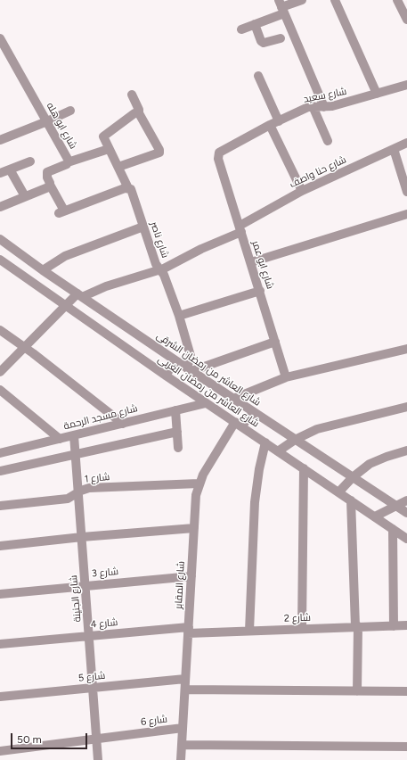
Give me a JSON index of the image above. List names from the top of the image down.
{
  "streets": {
    "street": [
      "شارع سعيد",
      "شارع ابو هله",
      "شارع حنا واصف",
      "شارع ناصر",
      "شارع ابو عمر",
      "شارع العاشر من رمضان الشرقى",
      "شارع العاشر من رمضان الغربى",
      "شارع مسجد الرحمة",
      "شارع 1",
      "شارع 3",
      "شارع المقابر",
      "شارع الجنينة",
      "شارع 2",
      "شارع 4",
      "شارع 5",
      "شارع 6"
    ]
  },
  "crossings": [
    ["شارع سعيد", "شارع ابو عمر"],
    ["شارع حنا واصف", "شارع ناصر"],
    ["شارع حنا واصف", "شارع ابو عمر"],
    ["شارع حنا واصف", "شارع العاشر من رمضان الشرقى"],
    ["شارع ناصر", "شارع العاشر من رمضان الشرقى"],
    ["شارع العاشر من رمضان الشرقى", "شارع المقابر"],
    ["شارع العاشر من رمضان الغربى", "شارع مسجد الرحمة"],
    ["شارع العاشر من رمضان الغربى", "شارع المقابر"],
    ["شارع مسجد الرحمة", "شارع الجنينة"],
    ["شارع 1", "شارع المقابر"],
    ["شارع 1", "شارع الجنينة"],
    ["شارع 3", "شارع المقابر"],
    ["شارع 3", "شارع الجنينة"],
    ["شارع المقابر", "شارع 2"],
    ["شارع المقابر", "شارع 4"],
    ["شارع المقابر", "شارع 5"],
    ["شارع المقابر", "شارع 6"],
    ["شارع الجنينة", "شارع 4"],
    ["شارع الجنينة", "شارع 5"],
    ["شارع الجنينة", "شارع 6"],
    ["شارع 2", "شارع 4"]
  ],
  "scale_bar": "50 m"
}
